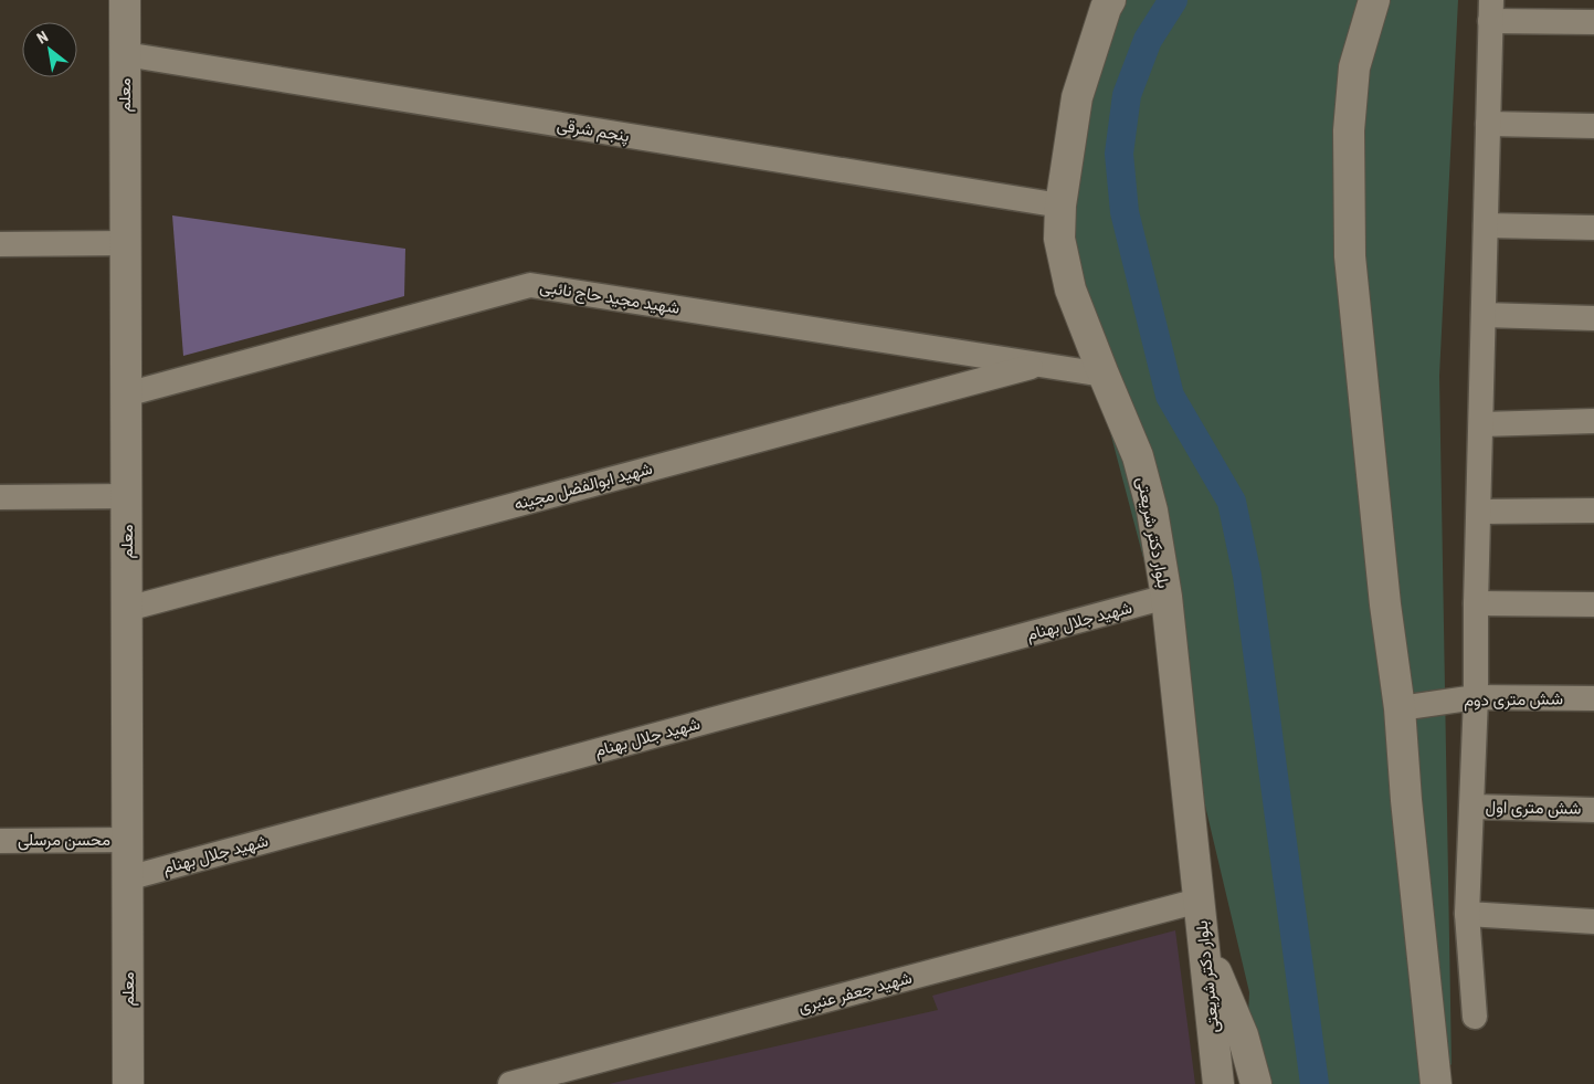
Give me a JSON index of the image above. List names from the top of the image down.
{
  "streets": {
    "main road": ["معلم", "بلوار دکتر شریعتی"],
    "street": [
      "پنجم شرقی",
      "شهید مجید حاج نائبی",
      "شهید ابوالفضل مجینه",
      "شهید جلال بهنام",
      "شش متری دوم",
      "شش متری اول",
      "محسن مرسلی",
      "شهید جعفر عنبری"
    ]
  },
  "crossings": [
    ["معلم", "پنجم شرقی"],
    ["معلم", "شهید مجید حاج نائبی"],
    ["معلم", "شهید ابوالفضل مجینه"],
    ["معلم", "شهید جلال بهنام"],
    ["معلم", "محسن مرسلی"],
    ["پنجم شرقی", "بلوار دکتر شریعتی"],
    ["شهید مجید حاج نائبی", "شهید ابوالفضل مجینه"],
    ["شهید مجید حاج نائبی", "بلوار دکتر شریعتی"],
    ["بلوار دکتر شریعتی", "شهید جلال بهنام"],
    ["بلوار دکتر شریعتی", "شهید جعفر عنبری"]
  ],
  "north": "top left"
}
